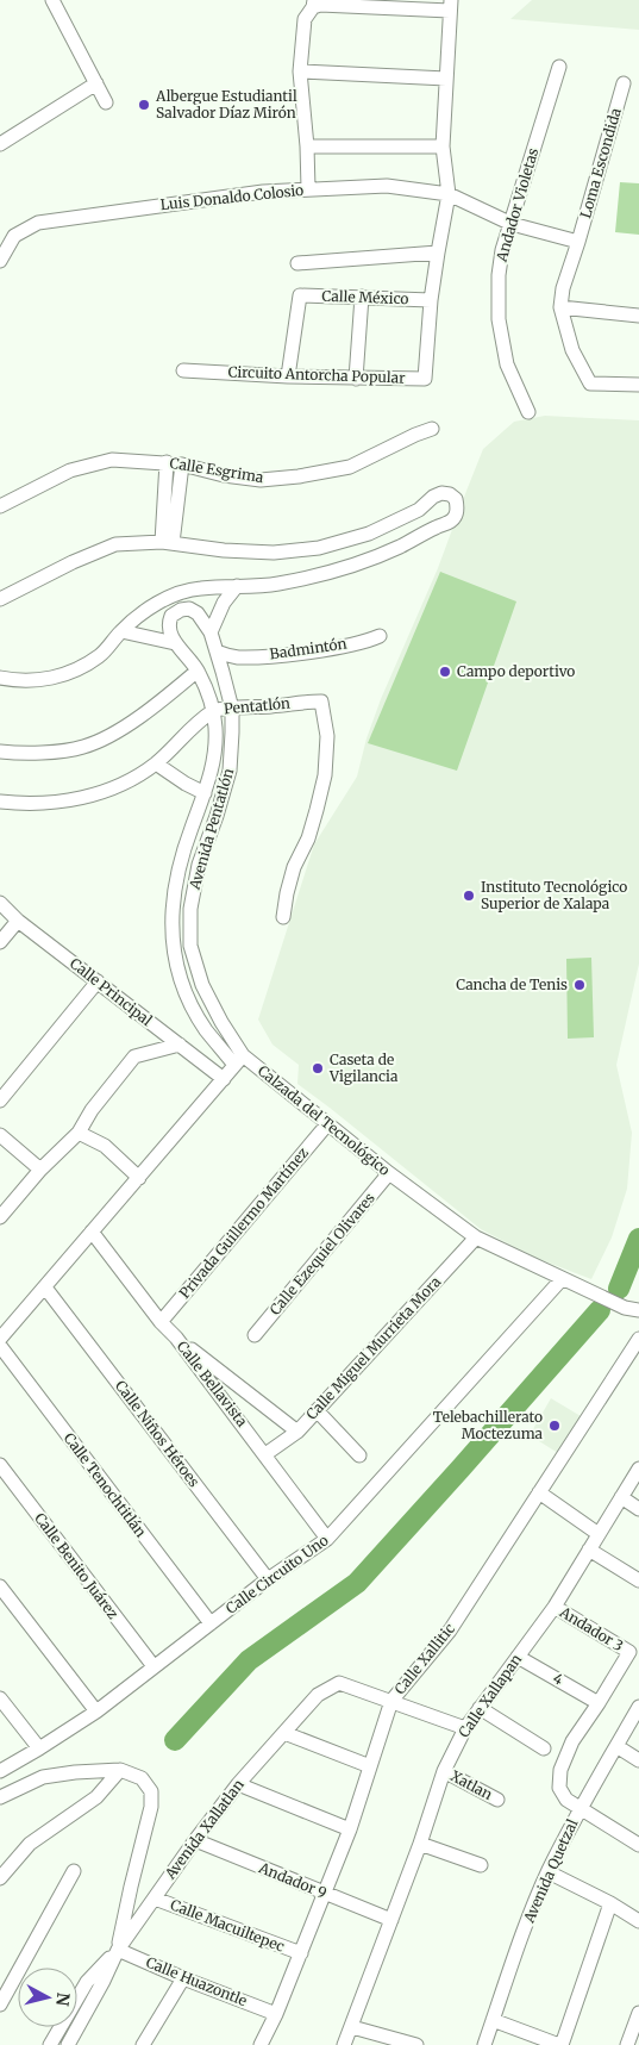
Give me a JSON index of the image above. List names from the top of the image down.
{
  "streets": {
    "street": [
      "Loma Escondida",
      "Luis Donaldo Colosio",
      "Andador Violetas",
      "Calle México",
      "Circuito Antorcha Popular",
      "Calle Esgrima",
      "Badmintón",
      "Pentatlón",
      "Avenida Pentatlón",
      "Calle Principal",
      "Calzada del Tecnológico",
      "Privada Guillermo Martínez",
      "Calle Ezequiel Olivares",
      "Calle Miguel Murrieta Mora",
      "Calle Bellavista",
      "Calle Niños Héroes",
      "Calle Tenochtitlán",
      "Calle Benito Juárez",
      "Calle Circuito Uno",
      "Andador 3",
      "Calle Xallitic",
      "4",
      "Calle Xallapan",
      "Xatlan",
      "Avenida Xallatlan",
      "Avenida Quetzal",
      "Andador 9",
      "Calle Macuiltepec",
      "Calle Huazontle"
    ]
  },
  "crossings": [
    ["Loma Escondida", "Luis Donaldo Colosio"],
    ["Luis Donaldo Colosio", "Andador Violetas"],
    ["Luis Donaldo Colosio", "Circuito Antorcha Popular"],
    ["Calle México", "Circuito Antorcha Popular"],
    ["Pentatlón", "Avenida Pentatlón"],
    ["Avenida Pentatlón", "Calzada del Tecnológico"],
    ["Calzada del Tecnológico", "Privada Guillermo Martínez"],
    ["Calzada del Tecnológico", "Calle Ezequiel Olivares"],
    ["Calzada del Tecnológico", "Calle Miguel Murrieta Mora"],
    ["Calzada del Tecnológico", "Calle Circuito Uno"],
    ["Privada Guillermo Martínez", "Calle Bellavista"],
    ["Calle Miguel Murrieta Mora", "Calle Bellavista"],
    ["Calle Bellavista", "Calle Circuito Uno"],
    ["Calle Niños Héroes", "Calle Circuito Uno"],
    ["Calle Tenochtitlán", "Calle Circuito Uno"],
    ["Calle Benito Juárez", "Calle Circuito Uno"],
    ["Andador 3", "4"],
    ["Andador 3", "Calle Xallapan"],
    ["Calle Xallitic", "Avenida Xallatlan"],
    ["Calle Xallitic", "Andador 9"],
    ["Calle Xallitic", "Calle Macuiltepec"],
    ["Calle Xallitic", "Calle Huazontle"],
    ["4", "Calle Xallapan"],
    ["Calle Xallapan", "Xatlan"],
    ["Calle Xallapan", "Avenida Xallatlan"],
    ["Calle Xallapan", "Andador 9"],
    ["Avenida Xallatlan", "Andador 9"],
    ["Avenida Xallatlan", "Calle Macuiltepec"],
    ["Avenida Xallatlan", "Calle Huazontle"]
  ],
  "places": [
    "Albergue Estudiantil Salvador Díaz Mirón",
    "Campo deportivo",
    "Instituto Tecnológico Superior de Xalapa",
    "Cancha de Tenis",
    "Caseta de Vigilancia",
    "Telebachillerato Moctezuma"
  ],
  "north": "right"
}
